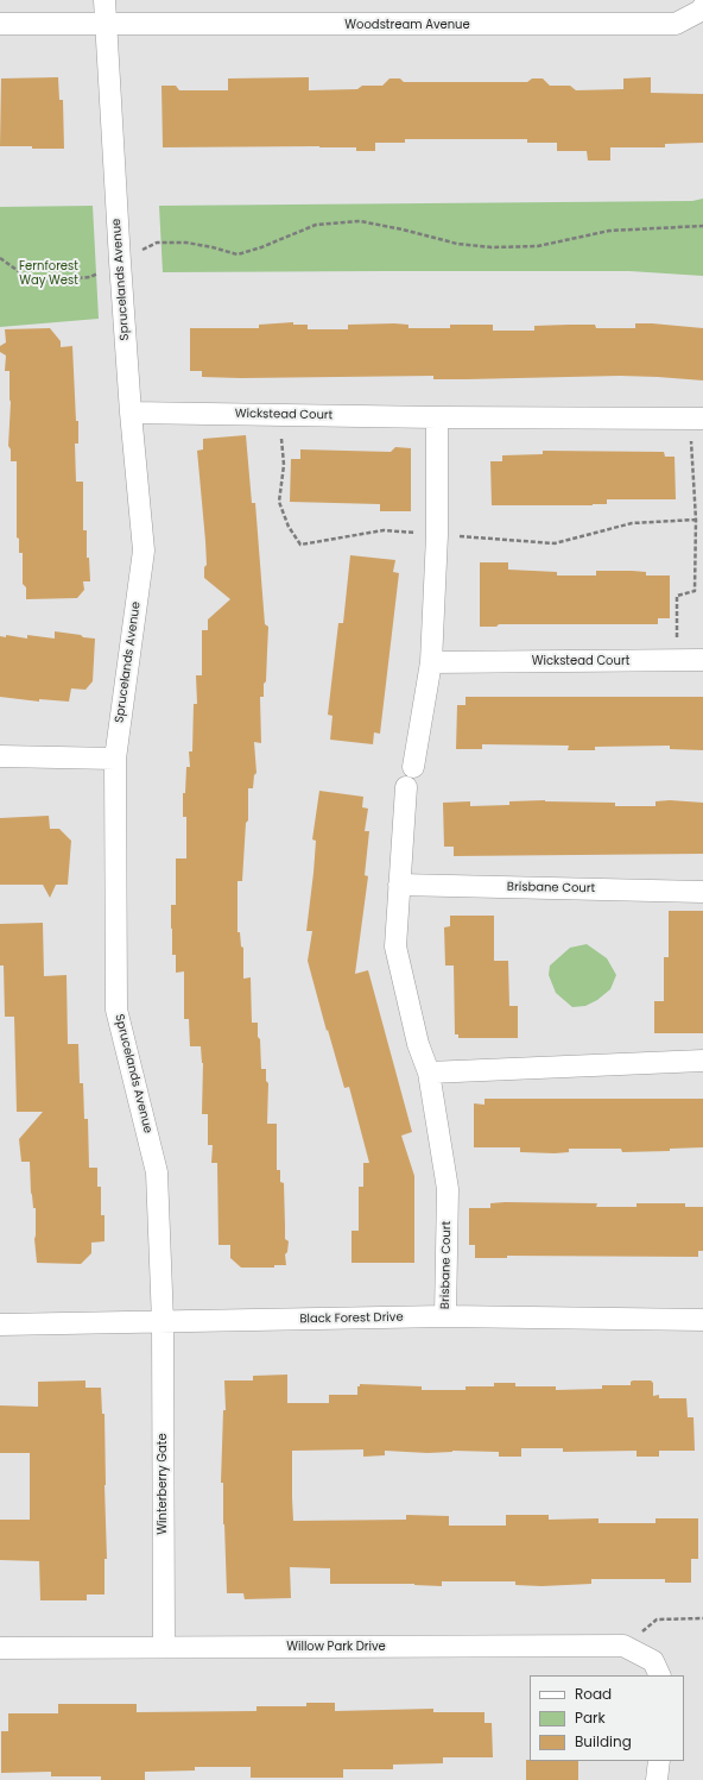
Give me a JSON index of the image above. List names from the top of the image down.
{
  "streets": {
    "street": [
      "Woodstream Avenue",
      "Sprucelands Avenue",
      "Wickstead Court",
      "Brisbane Court",
      "Black Forest Drive",
      "Winterberry Gate",
      "Willow Park Drive"
    ]
  },
  "crossings": [
    ["Woodstream Avenue", "Sprucelands Avenue"],
    ["Sprucelands Avenue", "Wickstead Court"],
    ["Sprucelands Avenue", "Black Forest Drive"],
    ["Sprucelands Avenue", "Winterberry Gate"],
    ["Brisbane Court", "Black Forest Drive"],
    ["Black Forest Drive", "Winterberry Gate"],
    ["Winterberry Gate", "Willow Park Drive"]
  ],
  "parks": ["Fernforest Way West"],
  "legend": ["Road", "Park", "Building"]
}
